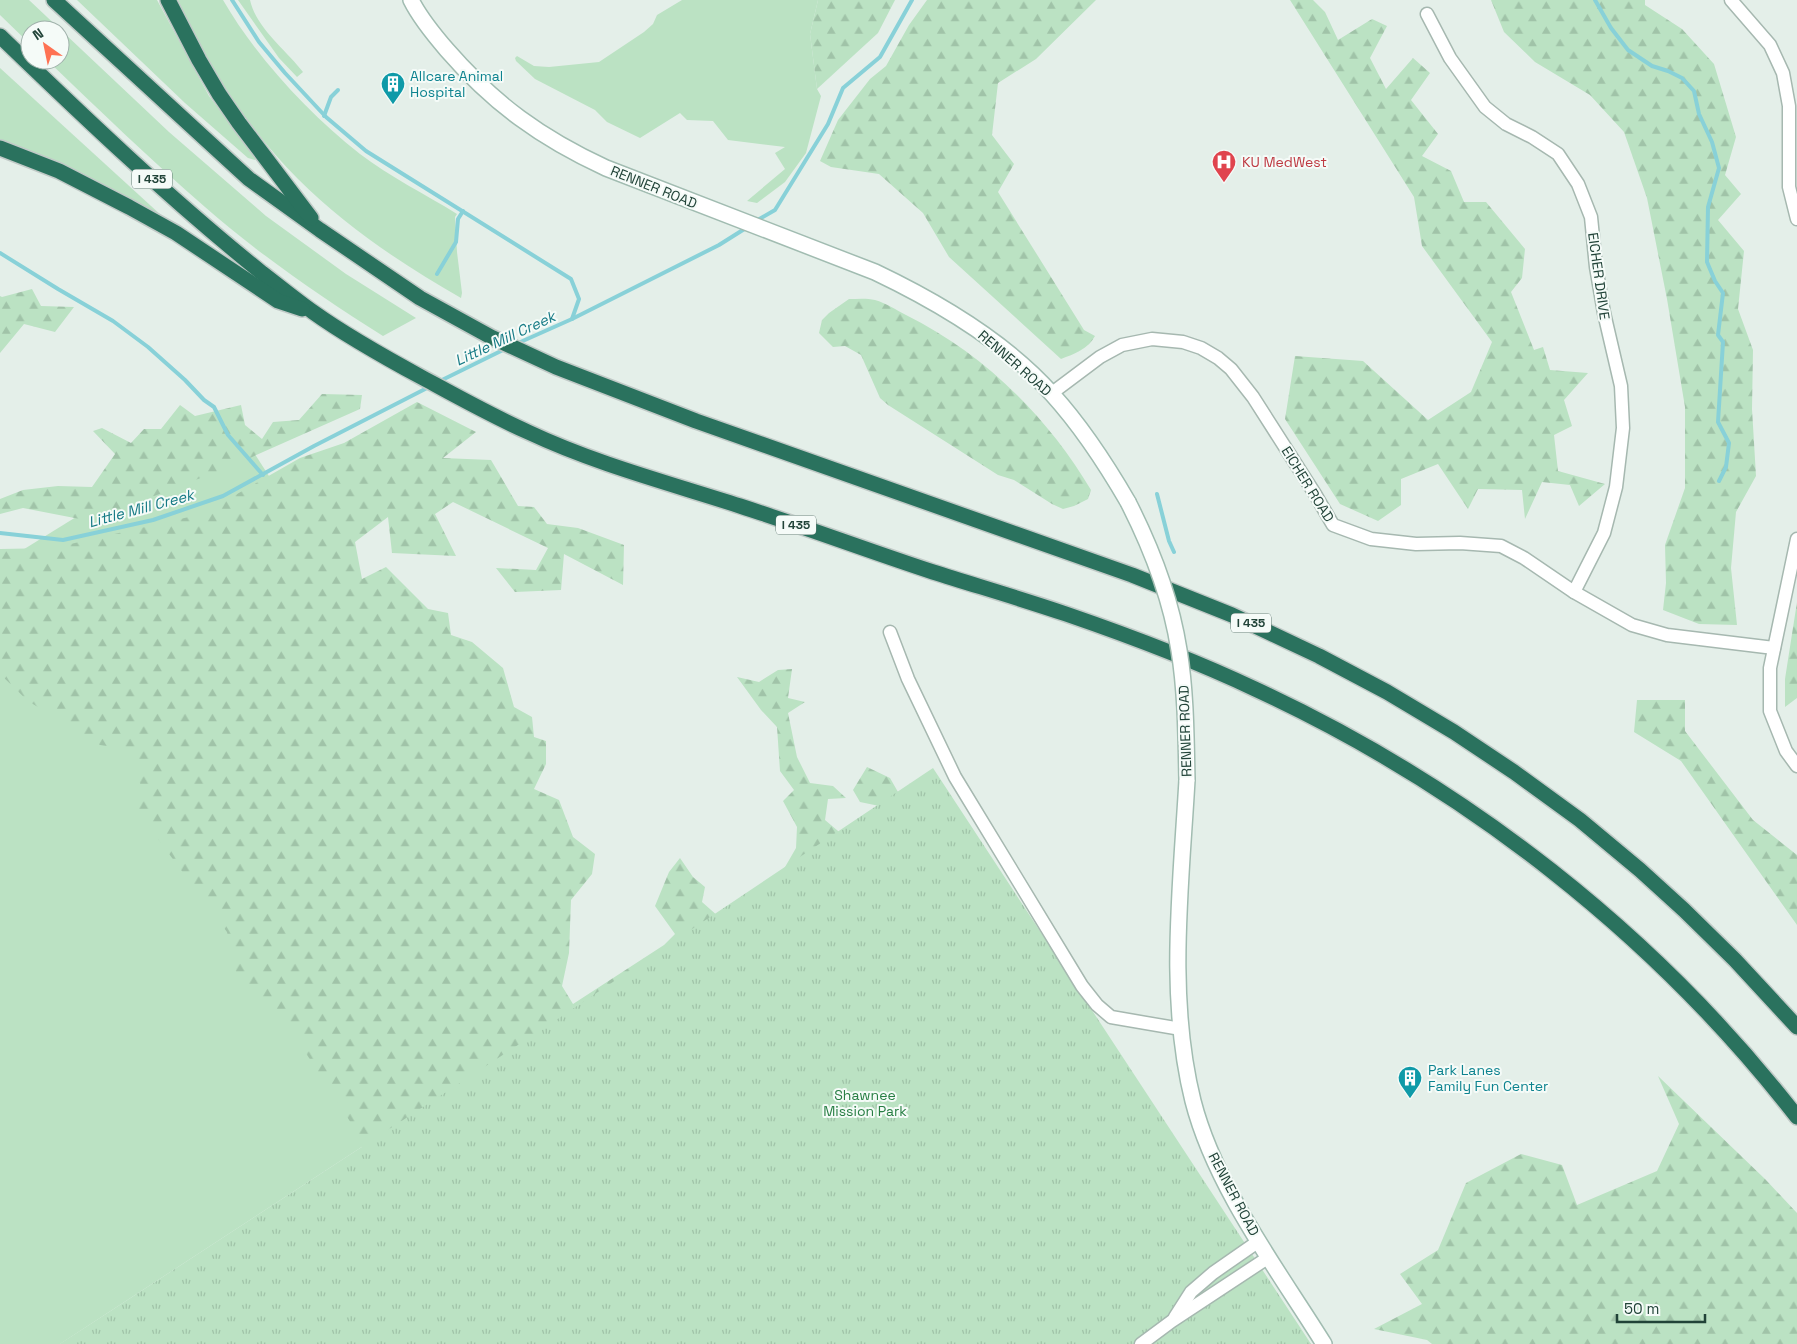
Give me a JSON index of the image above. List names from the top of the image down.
{
  "streets": {
    "highway": ["I 435"],
    "main road": ["RENNER ROAD"],
    "street": ["EICHER DRIVE", "EICHER ROAD"]
  },
  "crossings": [
    ["RENNER ROAD", "EICHER ROAD"],
    ["EICHER DRIVE", "EICHER ROAD"]
  ],
  "water": ["Little Mill Creek"],
  "parks": ["Shawnee Mission Park"],
  "places": {
    "building": ["Allcare Animal Hospital", "Park Lanes Family Fun Center"],
    "hospital": ["KU MedWest"]
  },
  "scale_bar": "50 m",
  "north": "top left"
}
